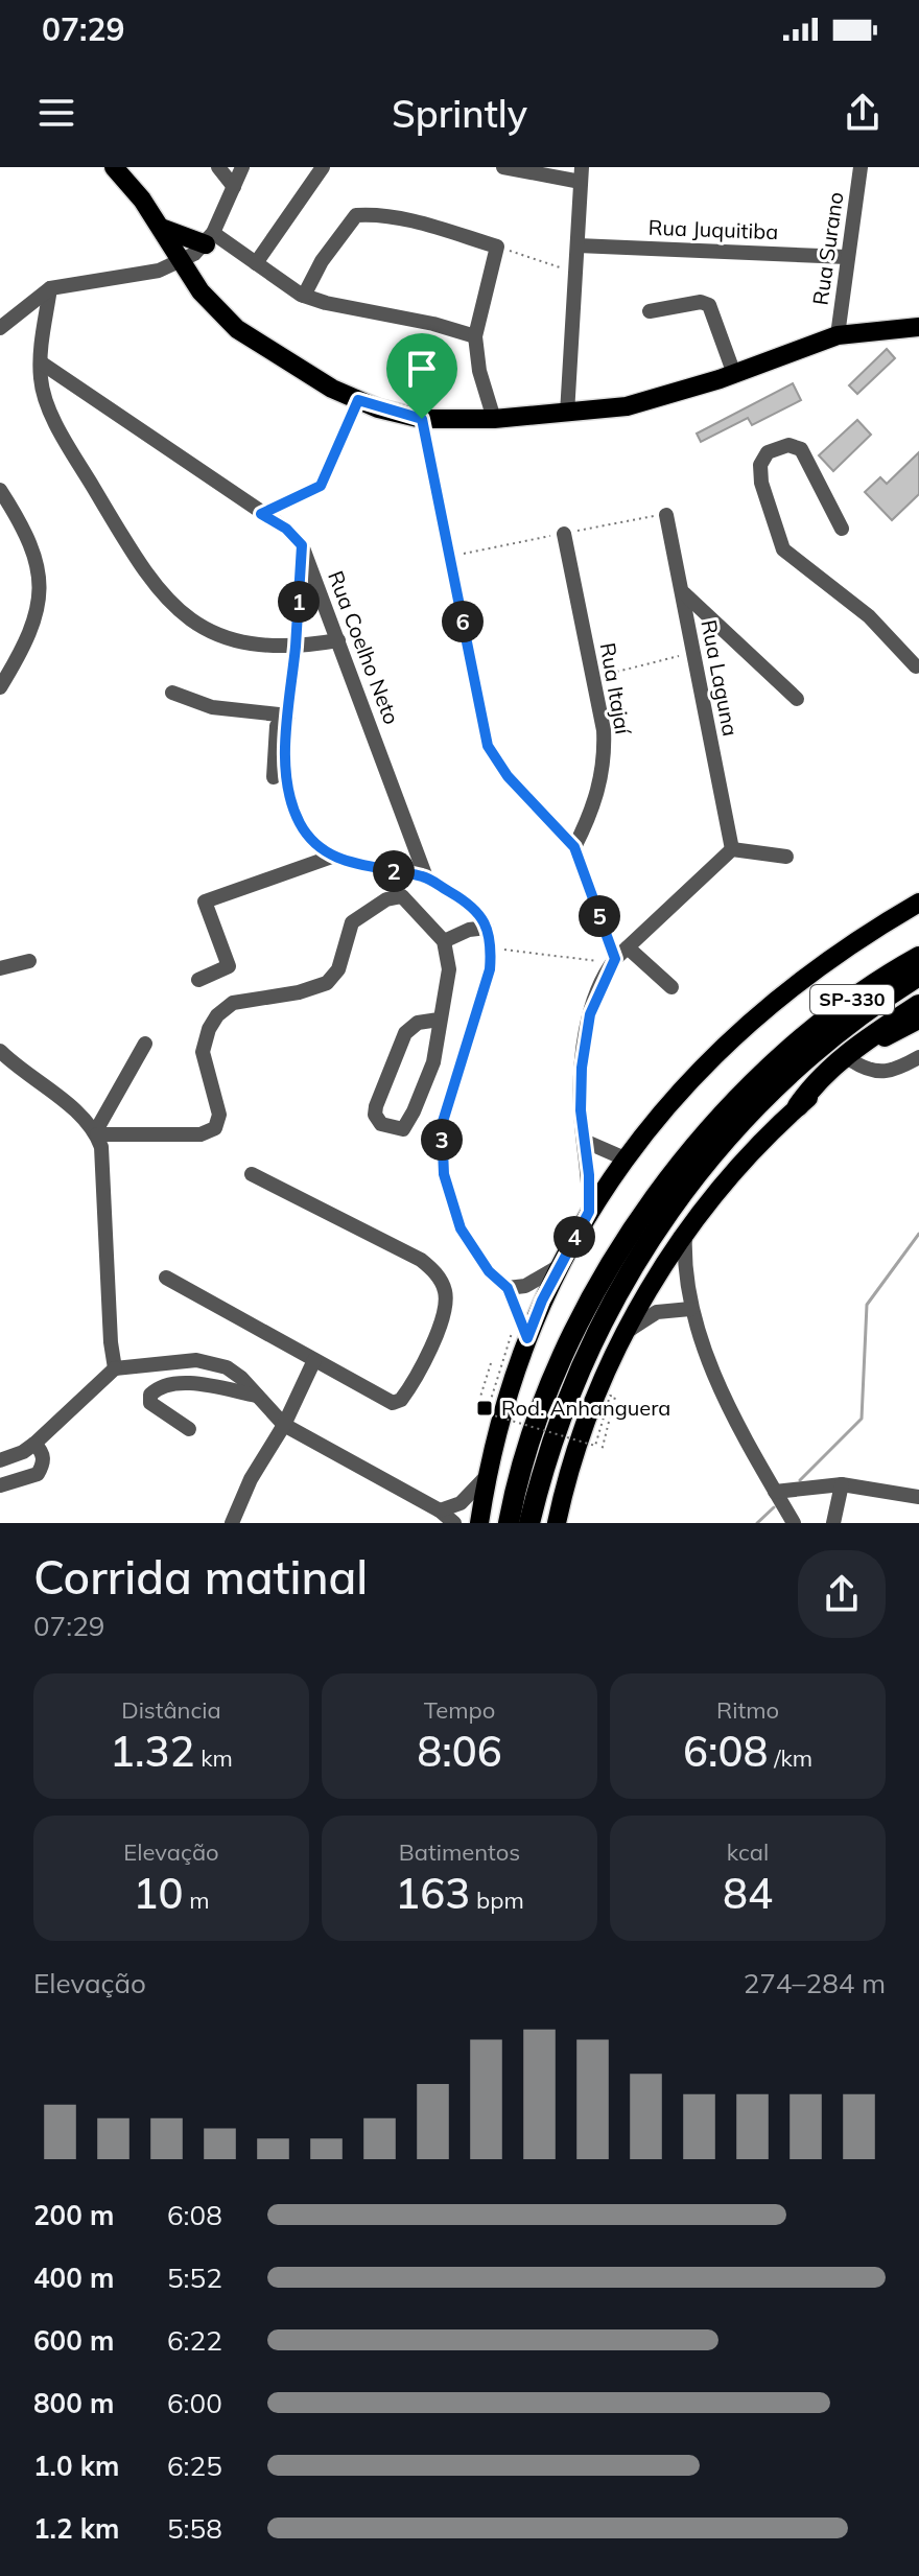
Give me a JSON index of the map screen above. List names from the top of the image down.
{
  "streets": {
    "highway": ["SP-330"],
    "street": [
      "Rua Juquitiba",
      "Rua Surano",
      "Rua Coelho Neto",
      "Rua Laguna",
      "Rua Itajaí"
    ]
  },
  "crossings": [
    ["Rua Juquitiba", "Rua Surano"]
  ],
  "places": {
    "transit": ["Rod. Anhanguera"]
  },
  "page": {
    "status": "07:29",
    "header": "Sprintly",
    "pins": [
      "1",
      "6",
      "2",
      "5",
      "3",
      "4"
    ],
    "heading": ["Corrida matinal", "07:29"],
    "stats": [
      ["Distância", "1.32 km"],
      ["Tempo", "8:06"],
      ["Ritmo", "6:08 /km"],
      ["Elevação", "10 m"],
      ["Batimentos", "163 bpm"],
      ["kcal", "84"]
    ],
    "chart": ["Elevação", "274–284 m"],
    "list": [
      {
        "name": "200 m",
        "note": "6:08"
      },
      {
        "name": "400 m",
        "note": "5:52"
      },
      {
        "name": "600 m",
        "note": "6:22"
      },
      {
        "name": "800 m",
        "note": "6:00"
      },
      {
        "name": "1.0 km",
        "note": "6:25"
      },
      {
        "name": "1.2 km",
        "note": "5:58"
      }
    ]
  }
}
